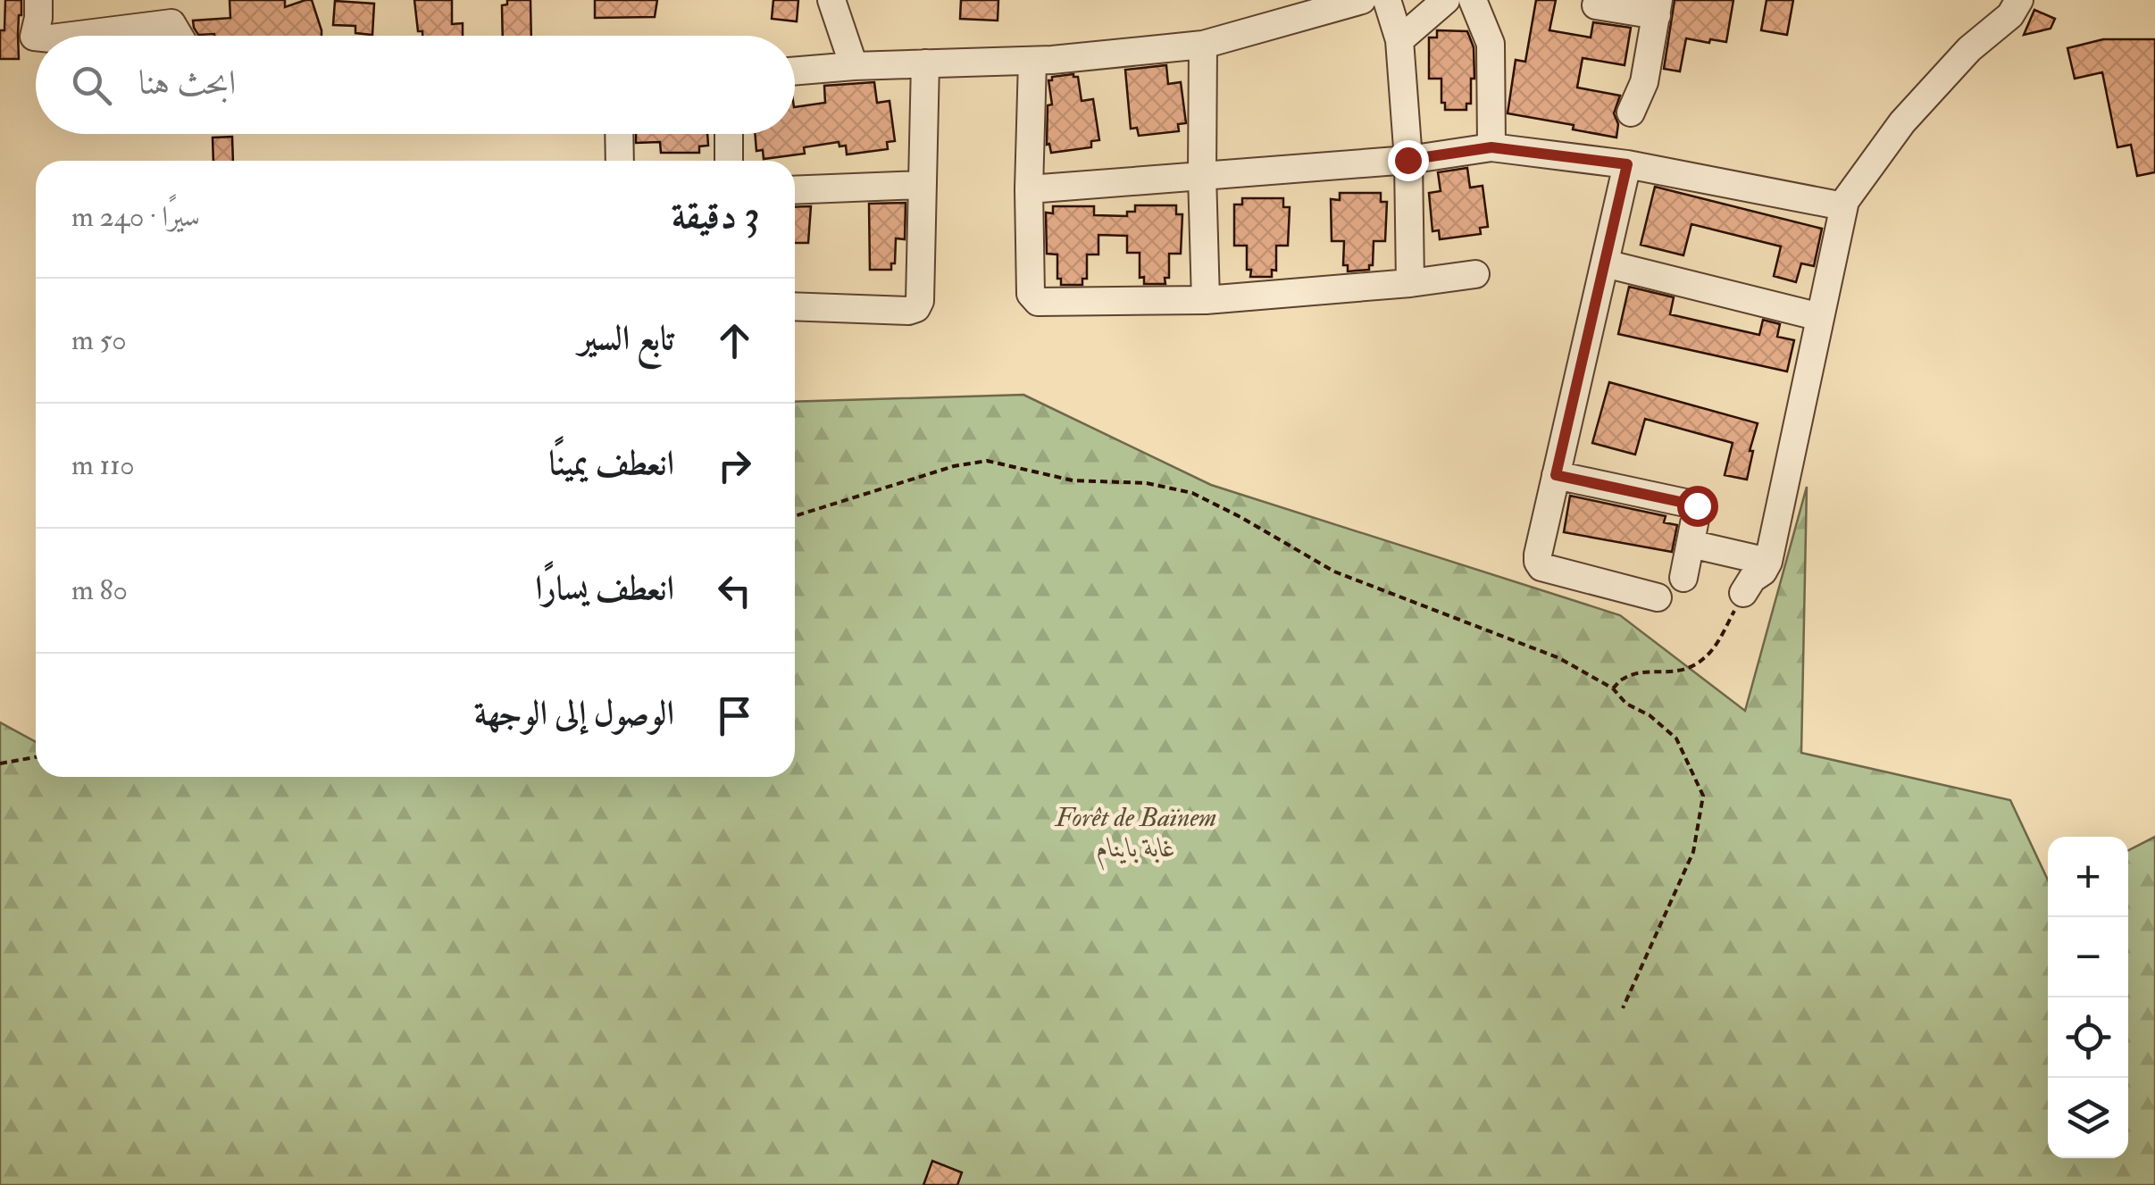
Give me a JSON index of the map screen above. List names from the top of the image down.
{
  "parks": ["Forêt de Baïnem غابة باينام"],
  "page": {
    "search": "ابحث هنا",
    "heading": ["3 دقيقة", "سيرًا · 240 m"],
    "list": [
      ["تابع السير", "50 m"],
      ["انعطف يمينًا", "110 m"],
      ["انعطف يسارًا", "80 m"],
      "الوصول إلى الوجهة"
    ],
    "map_buttons": ["+", "−"]
  }
}
